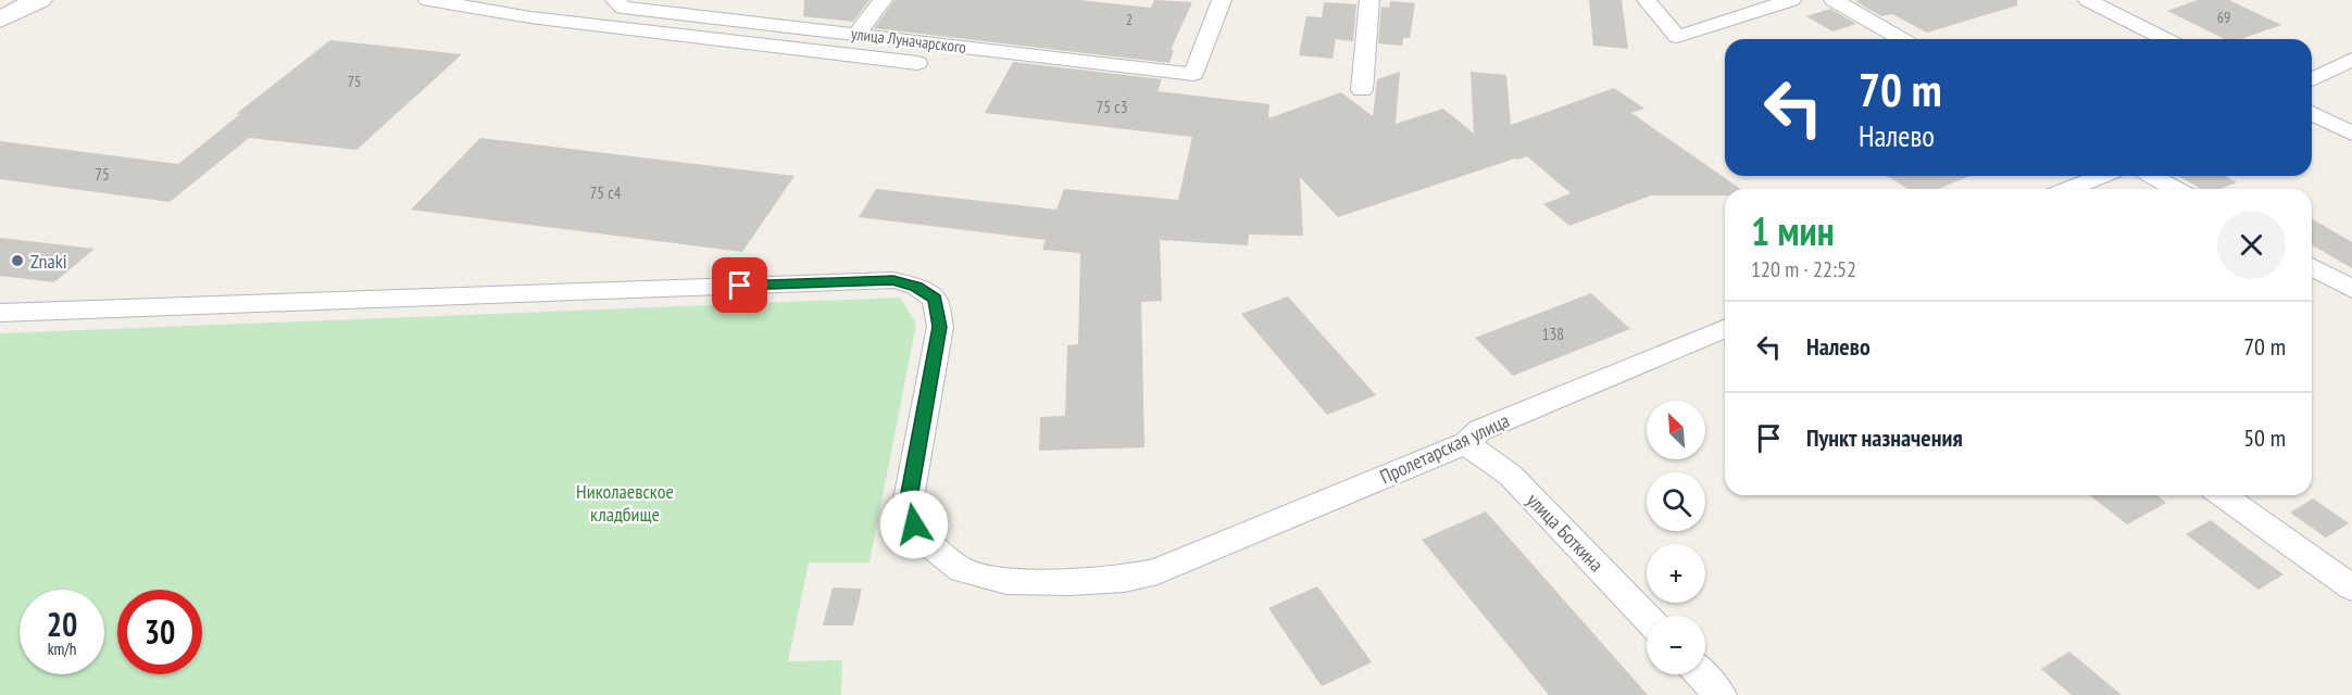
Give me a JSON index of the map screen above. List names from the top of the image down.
{
  "streets": {
    "street": ["улица Луначарского", "Пролетарская улица", "улица Боткина"]
  },
  "crossings": [
    ["Пролетарская улица", "улица Боткина"]
  ],
  "parks": ["Николаевское кладбище"],
  "places": ["Znaki"],
  "house_numbers": [
    "69",
    "2",
    "75",
    "75 с3",
    "75",
    "75 с4",
    "138"
  ],
  "north": "top left",
  "page": {
    "turn": ["70 m", "Налево"],
    "heading": ["1 мин", "120 m · 22:52"],
    "list": [
      {
        "name": "Налево",
        "value": "70 m"
      },
      {
        "name": "Пункт назначения",
        "value": "50 m"
      }
    ],
    "map_buttons": ["+", "−"],
    "speed": "20 km/h",
    "limit": "30"
  }
}
